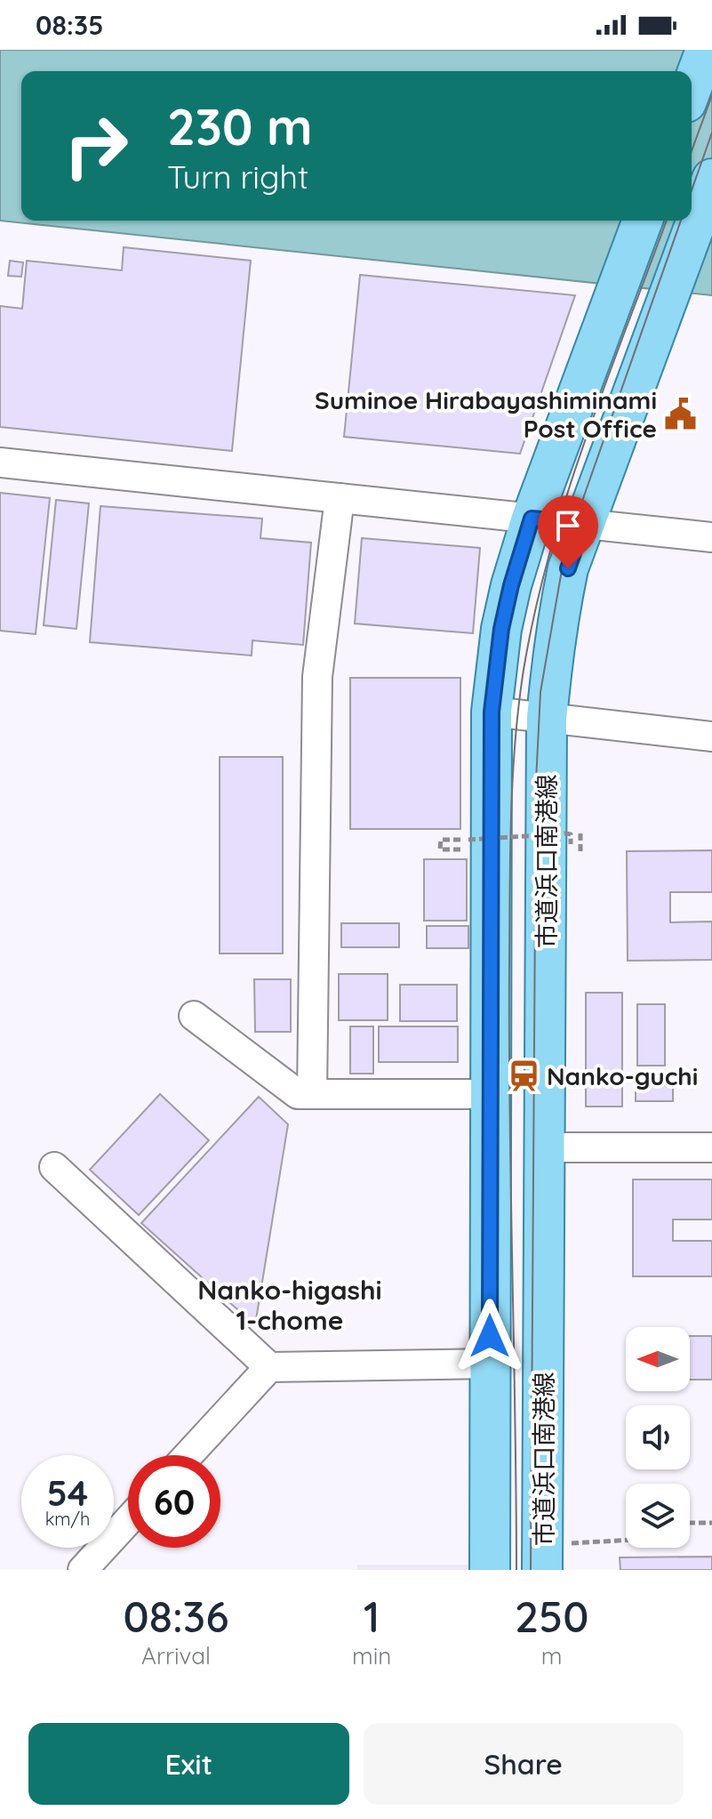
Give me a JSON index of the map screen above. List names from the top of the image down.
{
  "streets": {
    "main road": ["市道浜口南港線"]
  },
  "districts": ["Nanko-higashi 1-chome"],
  "places": {
    "public building": ["Suminoe Hirabayashiminami Post Office"],
    "station": ["Nanko-guchi"]
  },
  "north": "left",
  "page": {
    "status": "08:35",
    "turn": ["230 m", "Turn right"],
    "speed": "54 km/h",
    "limit": "60",
    "eta": [
      "08:36",
      "Arrival",
      "1",
      "min",
      "250",
      "m"
    ],
    "buttons": ["Exit", "Share"]
  }
}
